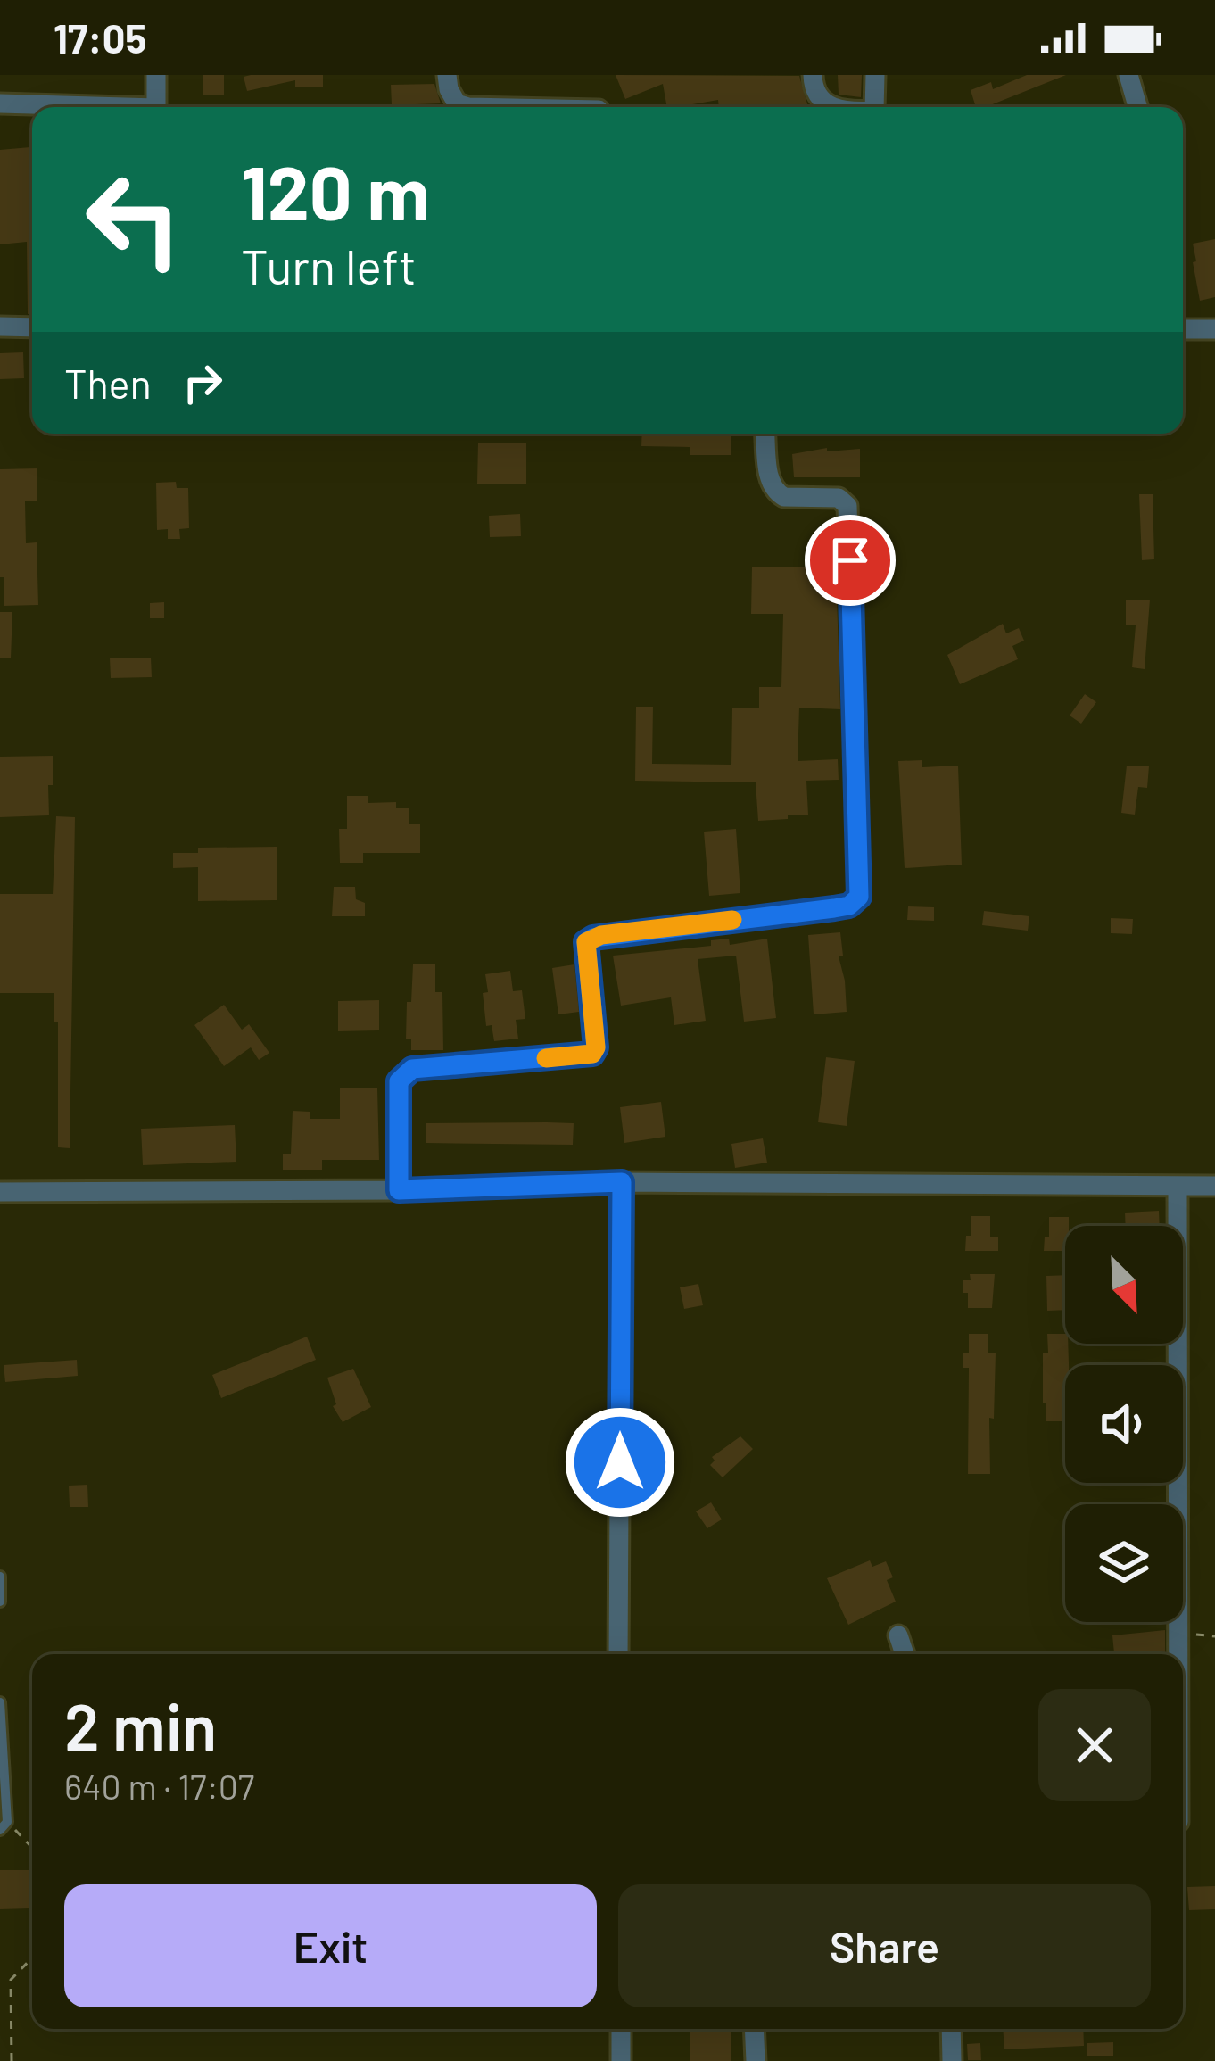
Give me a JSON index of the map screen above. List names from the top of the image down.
{
  "north": "bottom right",
  "page": {
    "status": "17:05",
    "turn": ["120 m", "Turn left"],
    "then": "Then",
    "heading": ["2 min", "640 m · 17:07"],
    "buttons": ["Exit", "Share"]
  }
}
